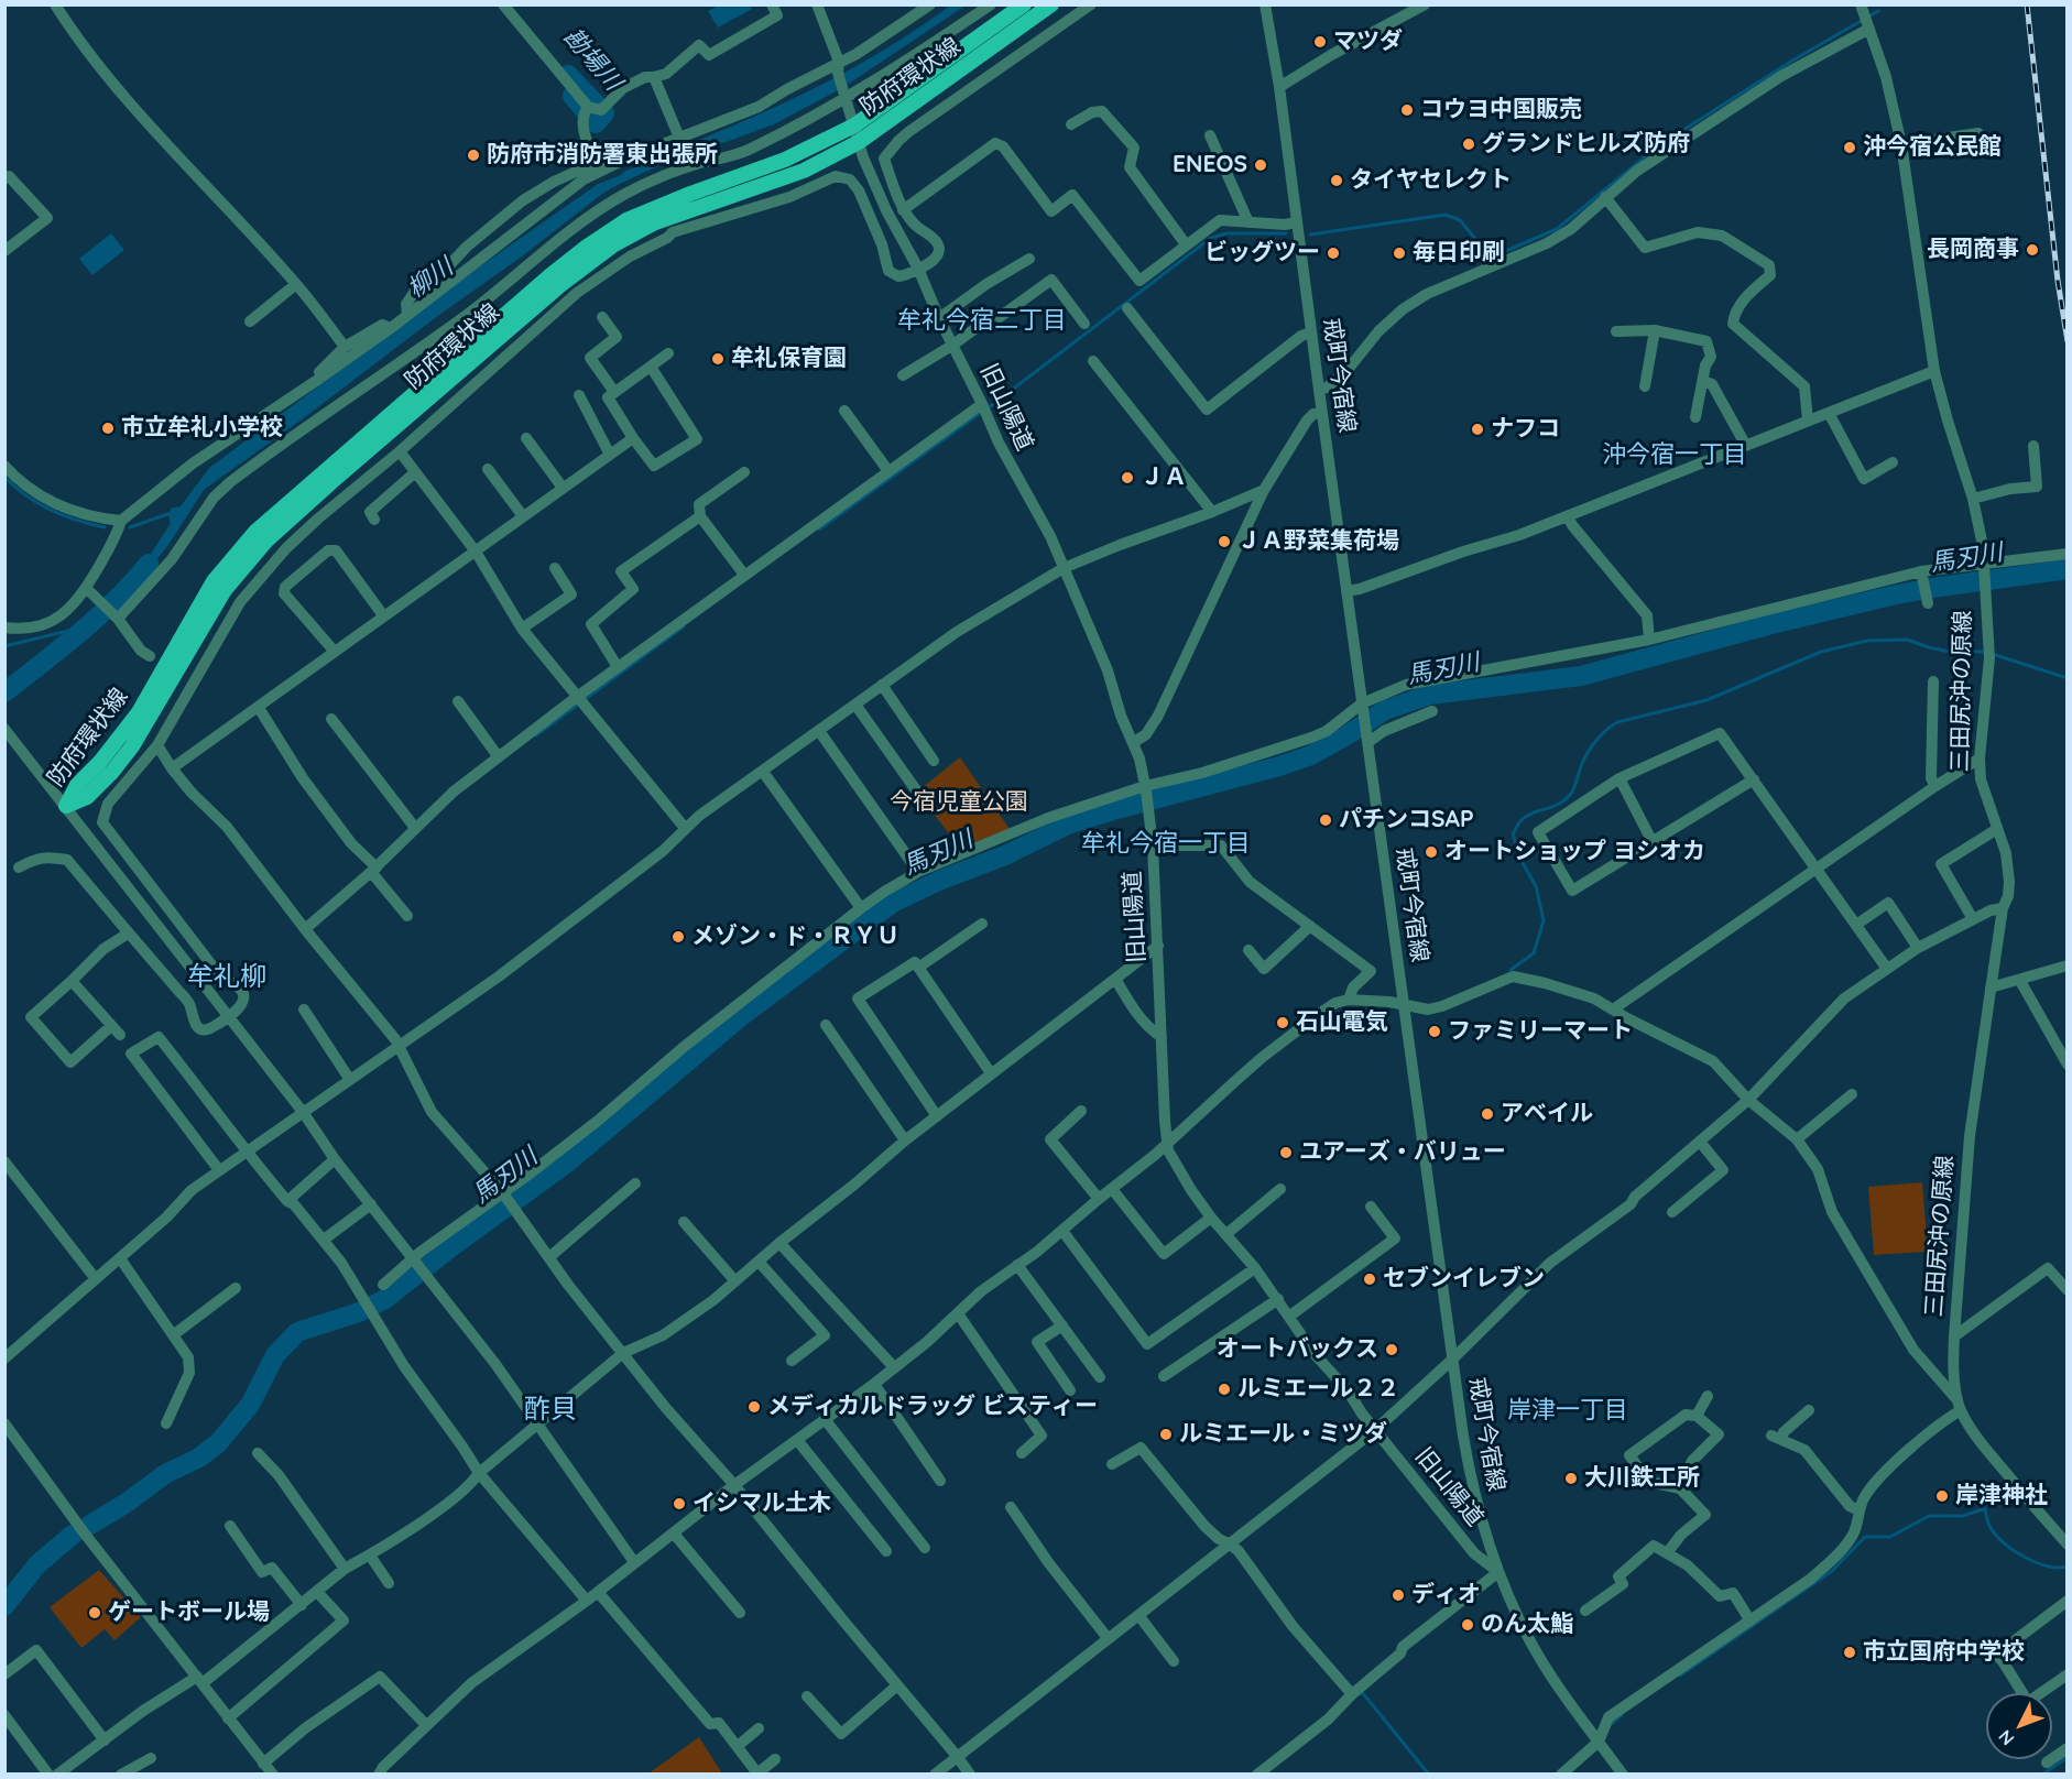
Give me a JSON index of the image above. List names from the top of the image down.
{
  "streets": {
    "main road": ["防府環状線"],
    "street": ["戒町今宿線", "旧山陽道", "三田尻沖の原線"]
  },
  "crossings": [
    ["防府環状線", "旧山陽道"],
    ["戒町今宿線", "旧山陽道"]
  ],
  "districts": [
    "牟礼今宿二丁目",
    "沖今宿一丁目",
    "牟礼今宿一丁目",
    "牟礼柳",
    "酢貝",
    "岸津一丁目"
  ],
  "water": ["勘場川", "柳川", "馬刃川"],
  "parks": ["今宿児童公園"],
  "places": [
    "マツダ",
    "コウヨ中国販売",
    "グランドヒルズ防府",
    "沖今宿公民館",
    "防府市消防署東出張所",
    "ENEOS",
    "タイヤセレクト",
    "長岡商事",
    "ビッグツー",
    "毎日印刷",
    "牟礼保育園",
    "市立牟礼小学校",
    "ナフコ",
    "ＪＡ",
    "ＪＡ野菜集荷場",
    "パチンコSAP",
    "オートショップ ヨシオカ",
    "メゾン・ド・ＲＹＵ",
    "石山電気",
    "ファミリーマート",
    "アベイル",
    "ユアーズ・バリュー",
    "セブンイレブン",
    "オートバックス",
    "ルミエール２２",
    "メディカルドラッグ ビスティー",
    "ルミエール・ミツダ",
    "大川鉄工所",
    "岸津神社",
    "イシマル土木",
    "ディオ",
    "ゲートボール場",
    "のん太鮨",
    "市立国府中学校"
  ],
  "north": "bottom left"
}
